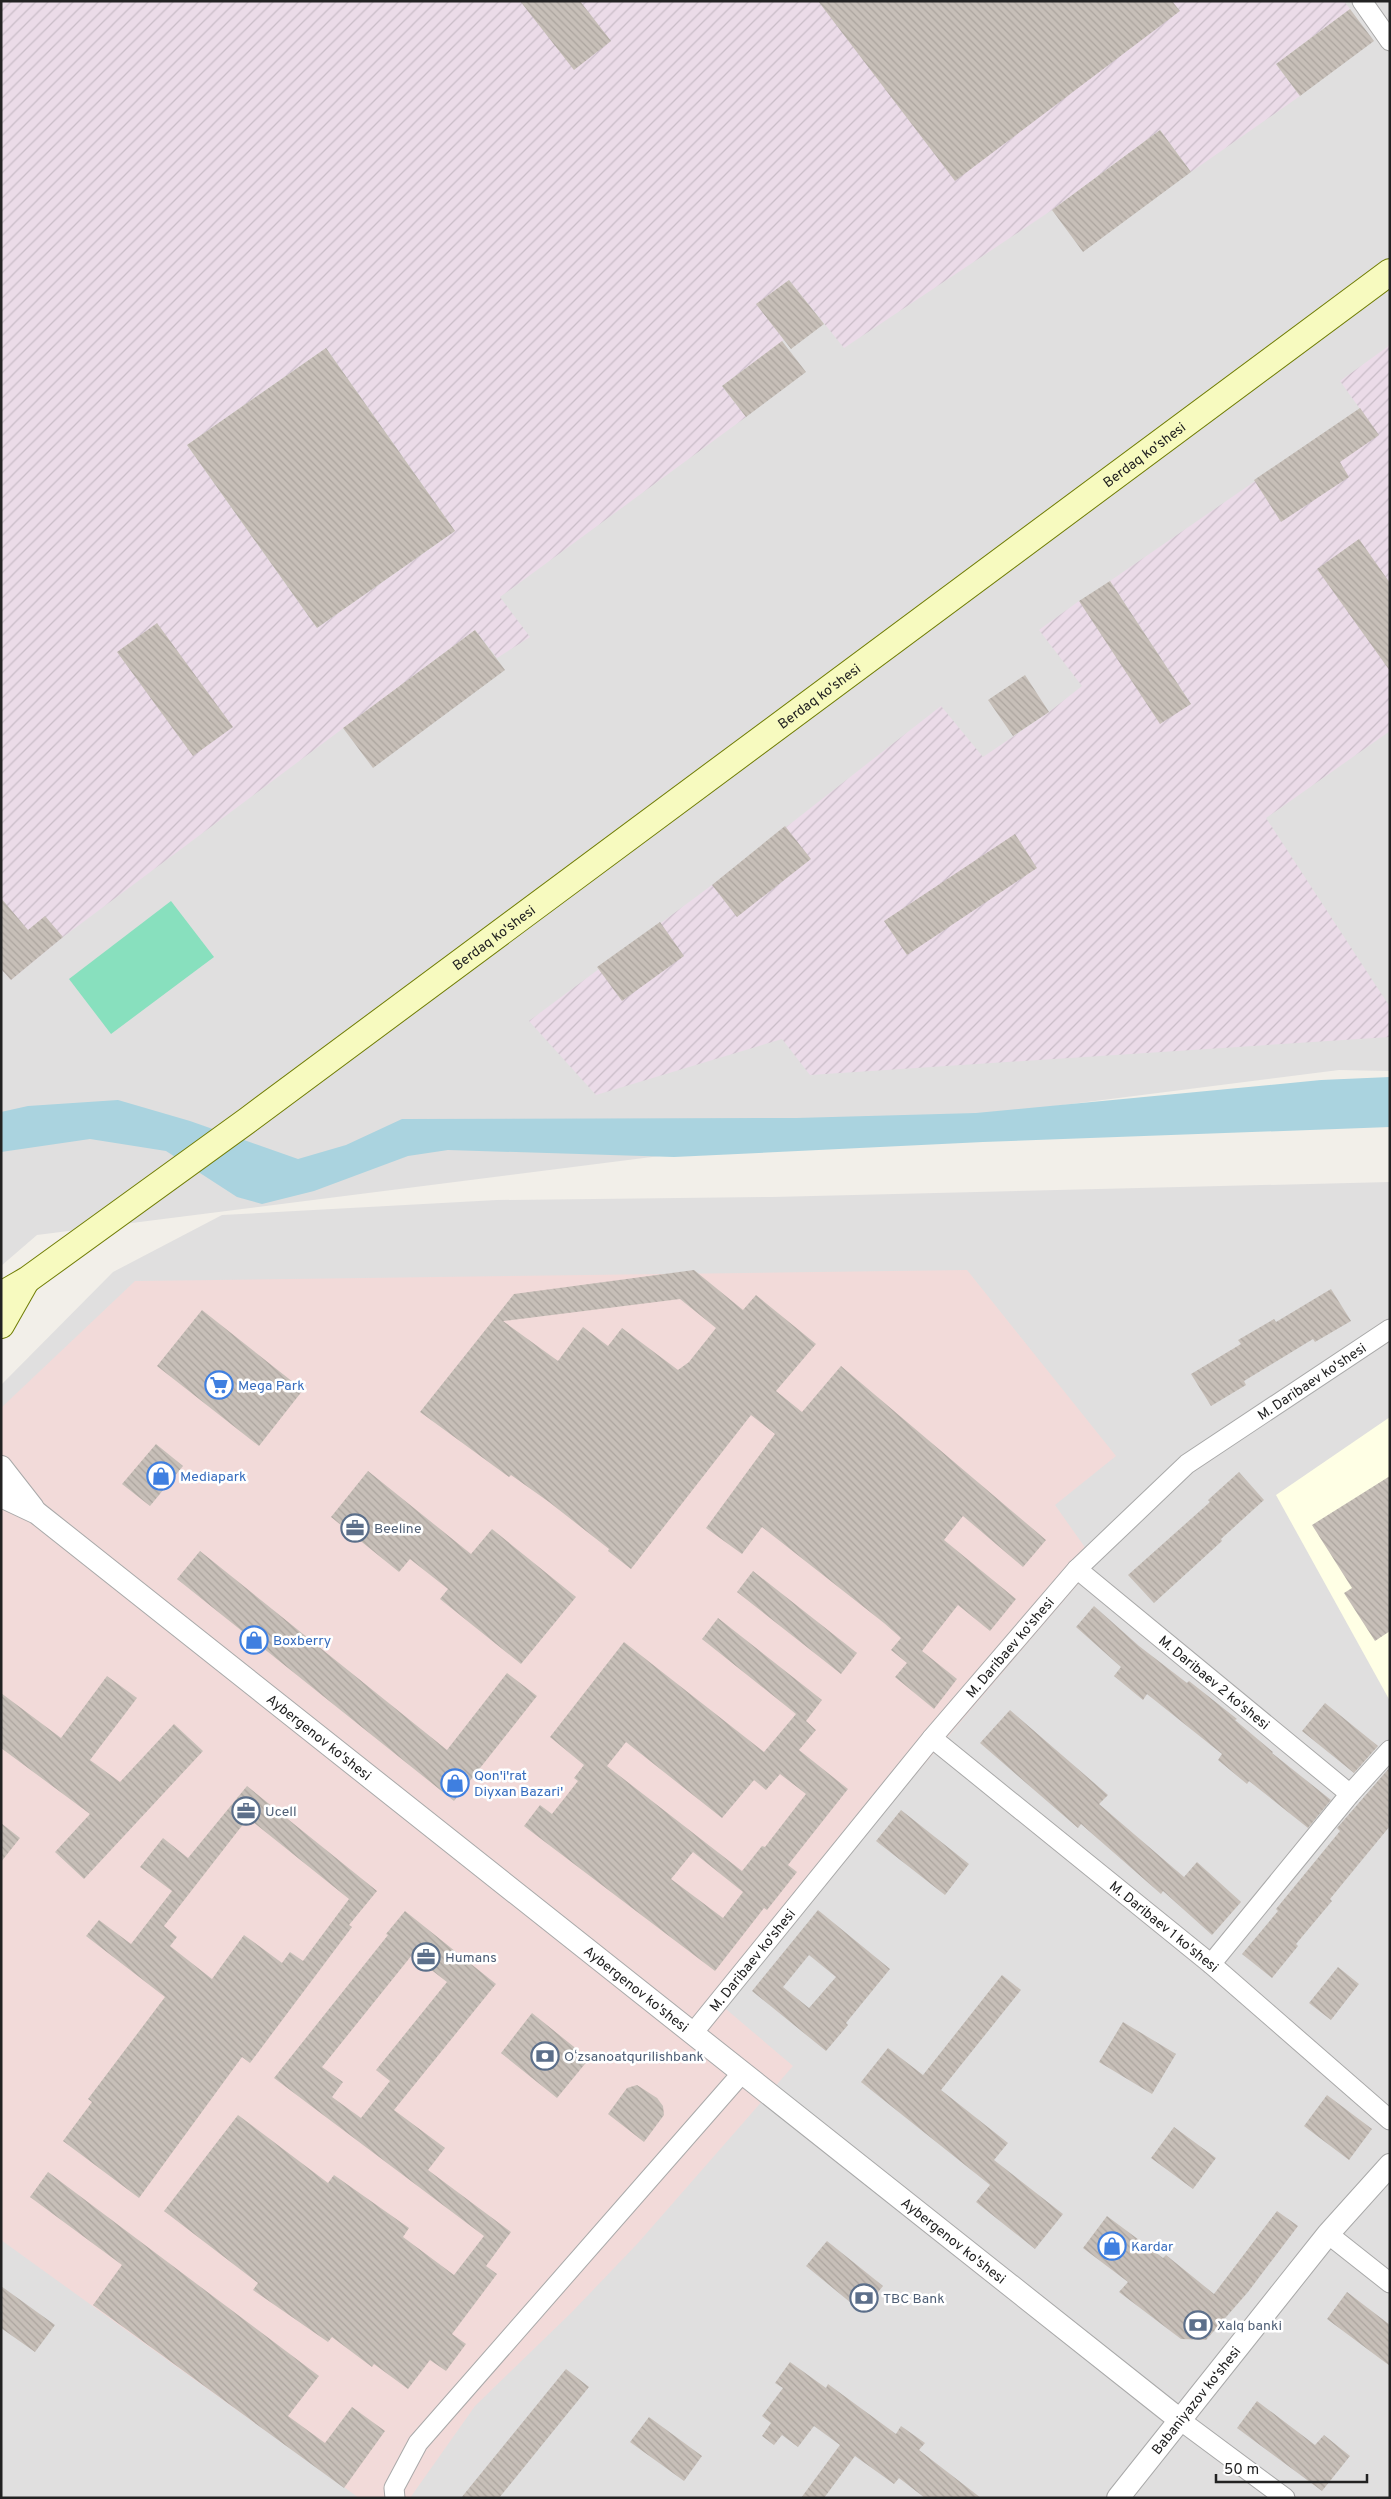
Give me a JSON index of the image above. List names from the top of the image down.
{
  "streets": {
    "main road": ["Berdaq ko'shesi"],
    "street": [
      "M. Daribaev ko'shesi",
      "M. Daribaev 2 ko'shesi",
      "Aybergenov ko'shesi",
      "M. Daribaev 1 ko'shesi",
      "Babaniyazov ko‘shesi"
    ]
  },
  "crossings": [
    ["M. Daribaev ko'shesi", "M. Daribaev 2 ko'shesi"],
    ["M. Daribaev ko'shesi", "Aybergenov ko'shesi"],
    ["M. Daribaev ko'shesi", "M. Daribaev 1 ko'shesi"],
    ["Aybergenov ko'shesi", "Babaniyazov ko‘shesi"]
  ],
  "places": {
    "supermarket": ["Mega Park"],
    "shop": [
      "Mediapark",
      "Boxberry",
      "Qon'i'rat Diyxan Bazari'",
      "Kardar"
    ],
    "office": ["Beeline", "Ucell", "Humans"],
    "bank": ["Oʻzsanoatqurilishbank", "TBC Bank", "Xalq banki"]
  },
  "scale_bar": "50 m"
}
